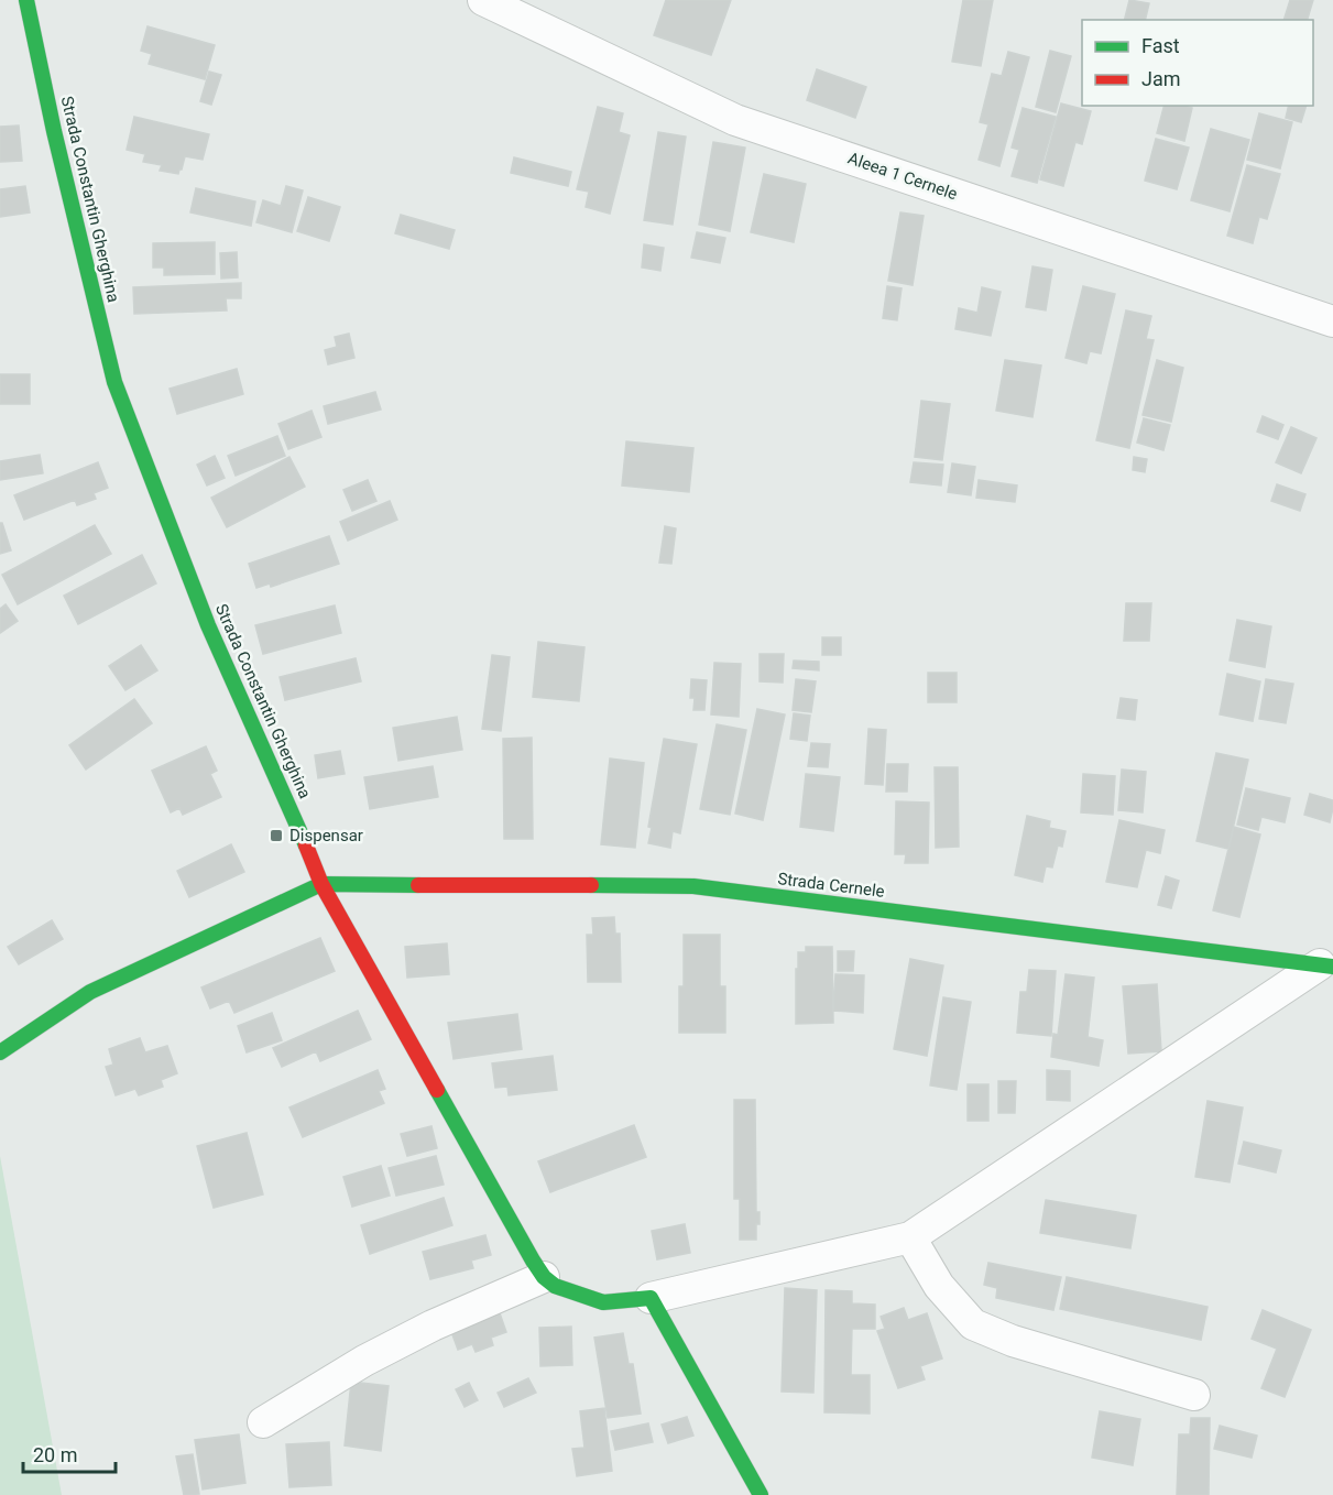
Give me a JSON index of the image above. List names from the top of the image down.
{
  "streets": {
    "street": ["Aleea 1 Cernele", "Strada Constantin Gherghina", "Strada Cernele"]
  },
  "crossings": [
    ["Strada Constantin Gherghina", "Strada Cernele"]
  ],
  "places": {
    "transit": ["Dispensar"]
  },
  "legend": ["Fast", "Jam"],
  "scale_bar": "20 m"
}
